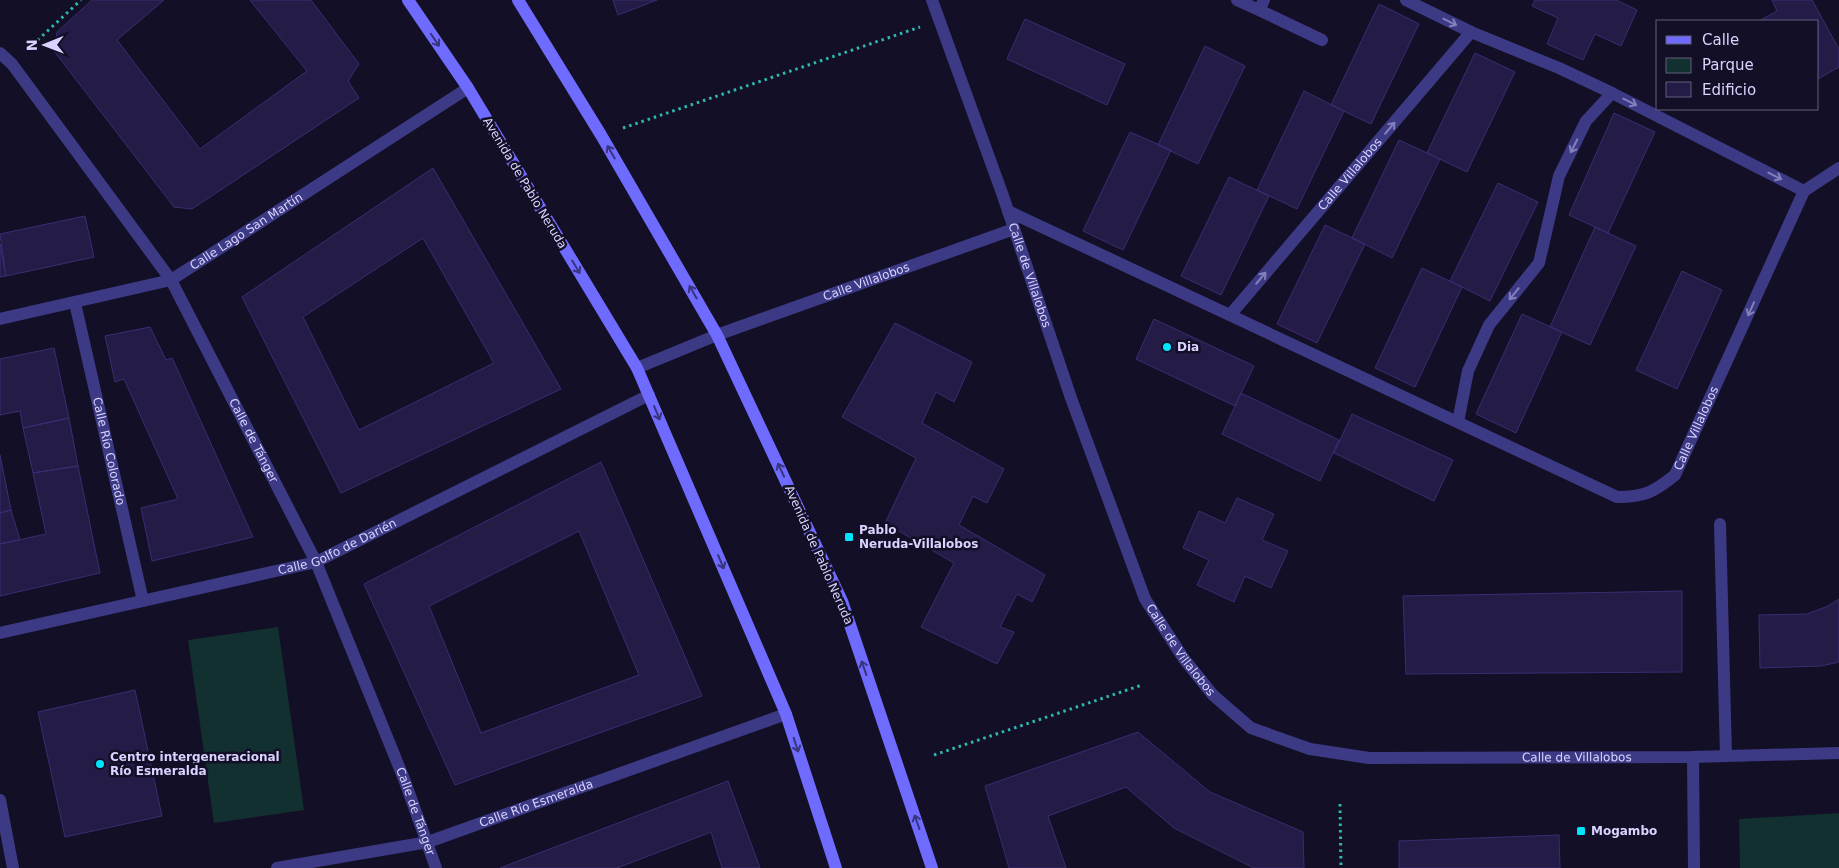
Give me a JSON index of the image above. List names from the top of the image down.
{
  "streets": {
    "main road": ["Avenida de Pablo Neruda"],
    "street": [
      "Calle Villalobos",
      "Calle Lago San Martín",
      "Calle de Villalobos",
      "Calle de Tánger",
      "Calle Río Colorado",
      "Calle Golfo de Darién",
      "Calle Río Esmeralda"
    ]
  },
  "crossings": [
    ["Calle Villalobos", "Avenida de Pablo Neruda"],
    ["Calle Villalobos", "Calle de Villalobos"],
    ["Avenida de Pablo Neruda", "Calle Lago San Martín"],
    ["Avenida de Pablo Neruda", "Calle Golfo de Darién"],
    ["Avenida de Pablo Neruda", "Calle Río Esmeralda"],
    ["Calle Lago San Martín", "Calle de Tánger"],
    ["Calle Lago San Martín", "Calle Río Colorado"],
    ["Calle de Tánger", "Calle Golfo de Darién"],
    ["Calle de Tánger", "Calle Río Esmeralda"],
    ["Calle Río Colorado", "Calle Golfo de Darién"]
  ],
  "places": {
    "other": ["Dia", "Centro intergeneracional Río Esmeralda"],
    "transit": ["Pablo Neruda-Villalobos", "Mogambo"]
  },
  "legend": ["Calle", "Parque", "Edificio"],
  "north": "left"
}
